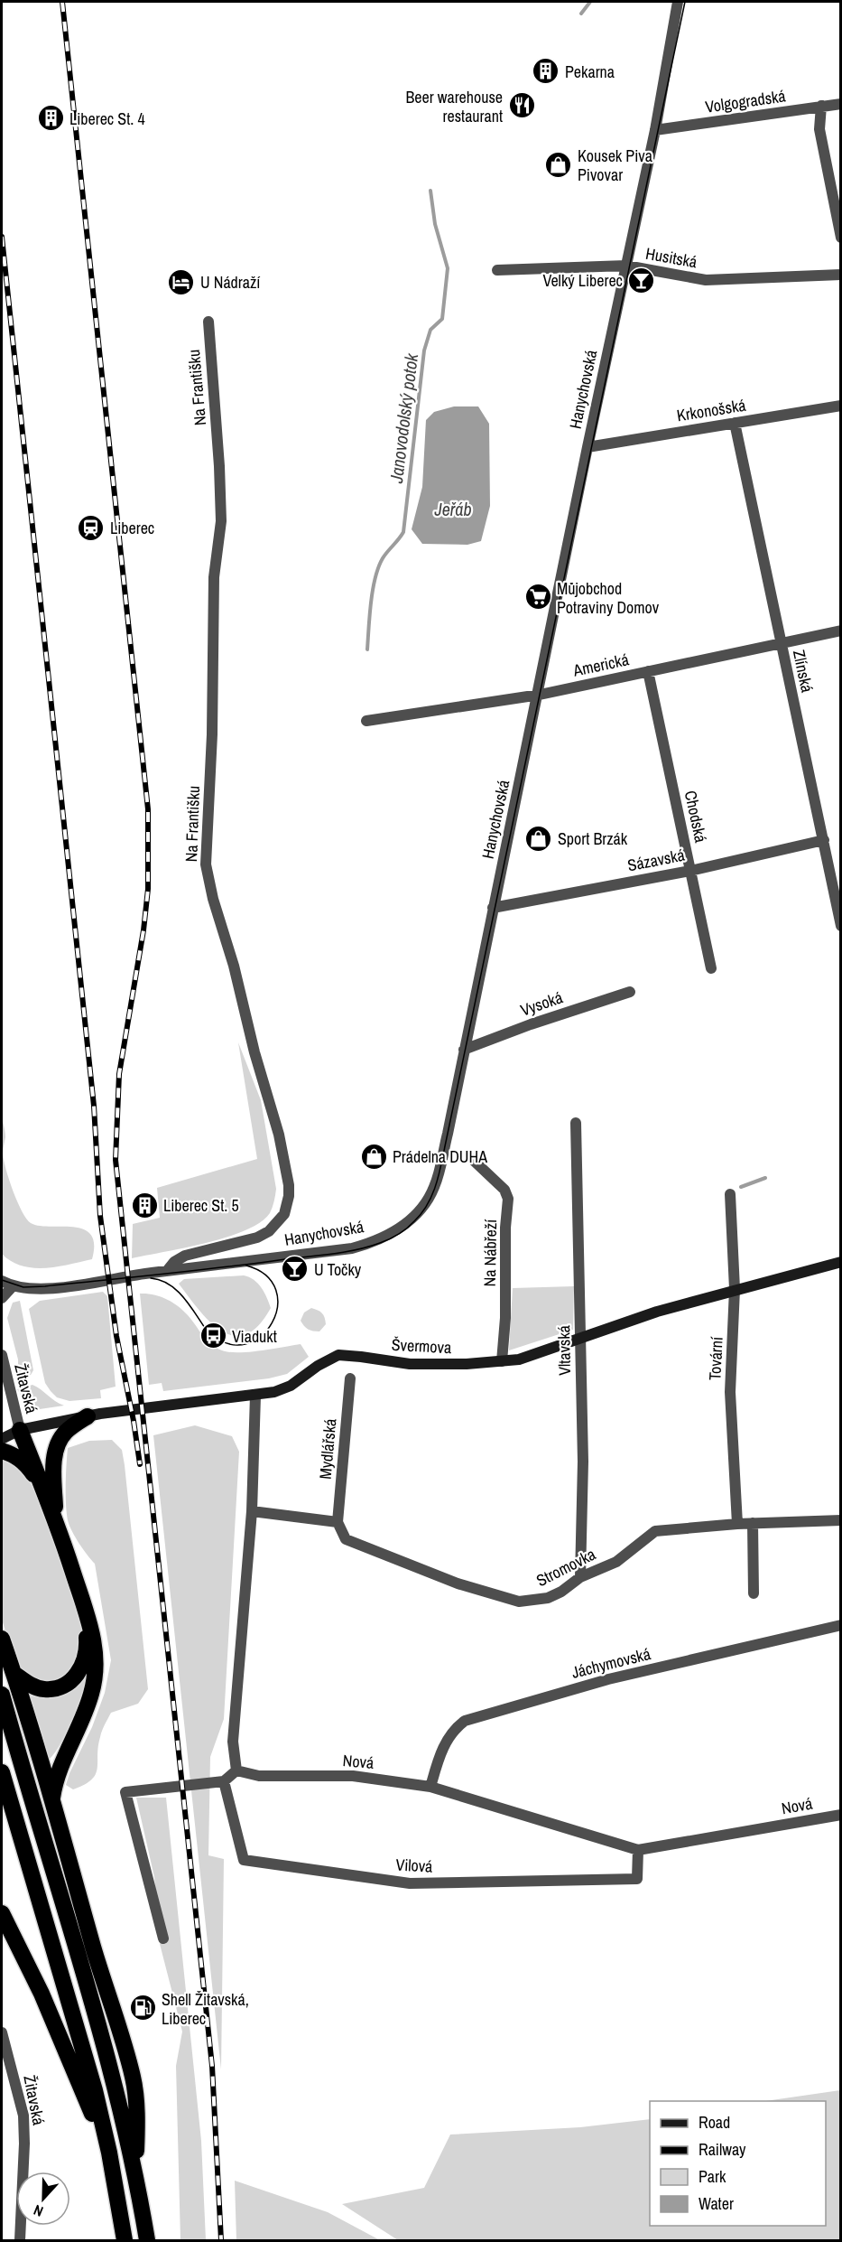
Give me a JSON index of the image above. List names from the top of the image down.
{
  "streets": {
    "street": [
      "Volgogradská",
      "Husitská",
      "Na Františku",
      "Hanychovská",
      "Krkonošská",
      "Americká",
      "Zlínská",
      "Chodská",
      "Sázavská",
      "Vysoká",
      "Na Nábřeží",
      "Švermova",
      "Vltavská",
      "Tovární",
      "Žitavská",
      "Mydlářská",
      "Stromovka",
      "Jáchymovská",
      "Nová",
      "Vilová"
    ]
  },
  "crossings": [
    ["Volgogradská", "Hanychovská"],
    ["Husitská", "Hanychovská"],
    ["Na Františku", "Hanychovská"],
    ["Hanychovská", "Krkonošská"],
    ["Hanychovská", "Americká"],
    ["Hanychovská", "Sázavská"],
    ["Hanychovská", "Vysoká"],
    ["Krkonošská", "Zlínská"],
    ["Americká", "Zlínská"],
    ["Americká", "Chodská"],
    ["Zlínská", "Sázavská"],
    ["Chodská", "Sázavská"],
    ["Na Nábřeží", "Švermova"],
    ["Švermova", "Vltavská"],
    ["Švermova", "Tovární"],
    ["Švermova", "Žitavská"],
    ["Vltavská", "Stromovka"],
    ["Tovární", "Stromovka"],
    ["Mydlářská", "Stromovka"],
    ["Jáchymovská", "Nová"],
    ["Nová", "Vilová"]
  ],
  "water": ["Janovodolský potok", "Jeřáb"],
  "places": {
    "building": ["Pekarna", "Liberec St. 4", "Liberec St. 5"],
    "restaurant": ["Beer warehouse restaurant"],
    "shop": ["Kousek Piva Pivovar", "Sport Brzák", "Prádelna DUHA"],
    "bar": ["Velký Liberec", "U Točky"],
    "hotel": ["U Nádraží"],
    "station": ["Liberec"],
    "supermarket": ["Můjobchod Potraviny Domov"],
    "bus stop": ["Viadukt"],
    "fuel station": ["Shell Žitavská, Liberec"]
  },
  "legend": [
    "Road",
    "Railway",
    "Park",
    "Water"
  ],
  "north": "bottom"
}
